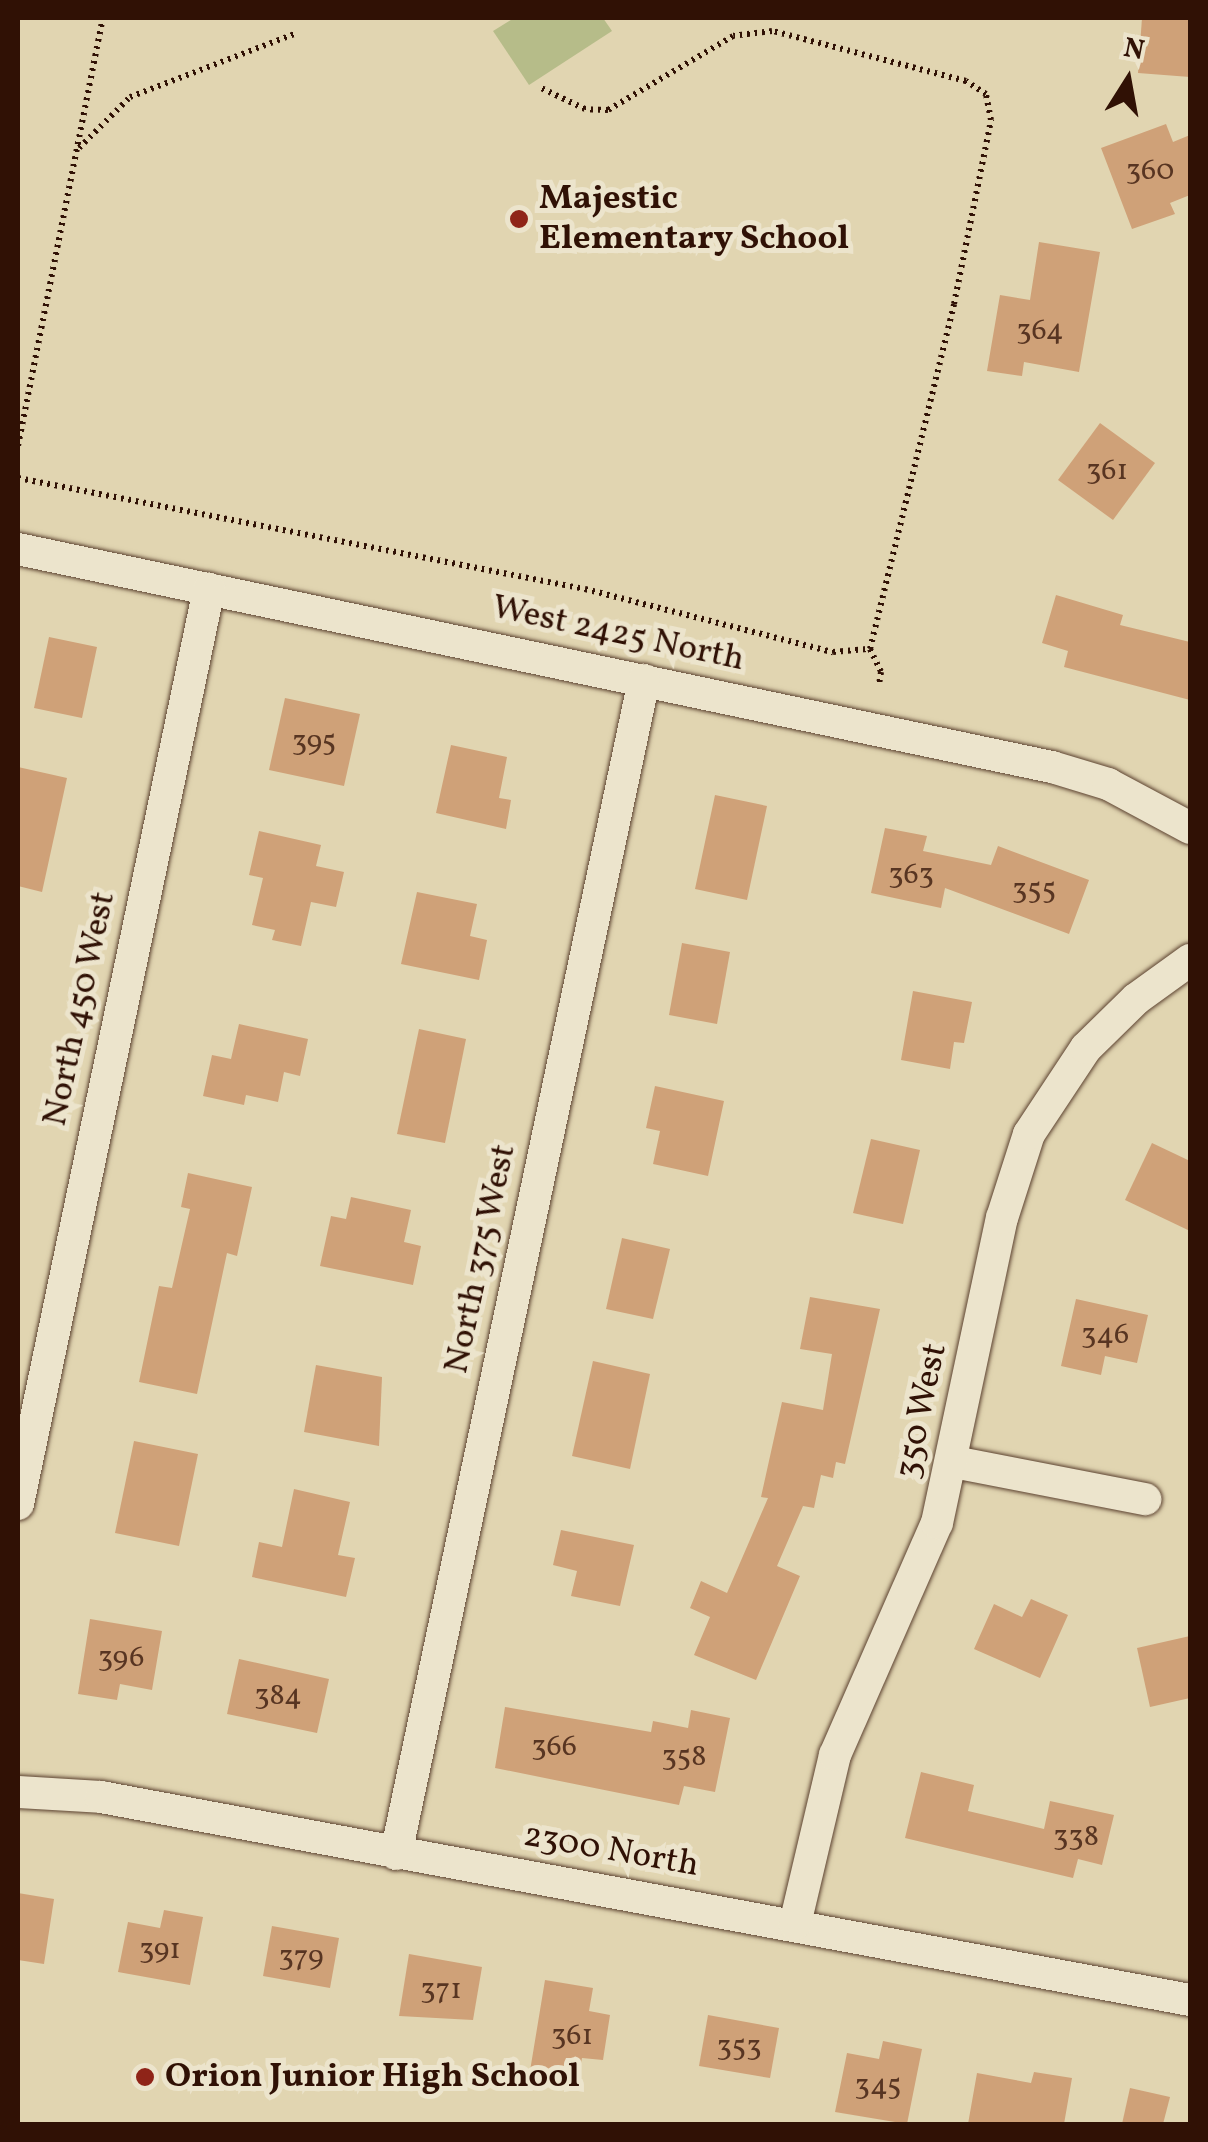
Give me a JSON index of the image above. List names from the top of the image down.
{
  "streets": {
    "street": [
      "West 2425 North",
      "North 450 West",
      "North 375 West",
      "350 West",
      "2300 North"
    ]
  },
  "crossings": [
    ["West 2425 North", "North 450 West"],
    ["West 2425 North", "North 375 West"],
    ["North 375 West", "2300 North"],
    ["350 West", "2300 North"]
  ],
  "places": ["Majestic Elementary School", "Orion Junior High School"],
  "house_numbers": [
    "360",
    "364",
    "361",
    "395",
    "363",
    "355",
    "346",
    "396",
    "384",
    "366",
    "358",
    "338",
    "391",
    "379",
    "371",
    "361",
    "353",
    "345"
  ],
  "north": "top"
}
